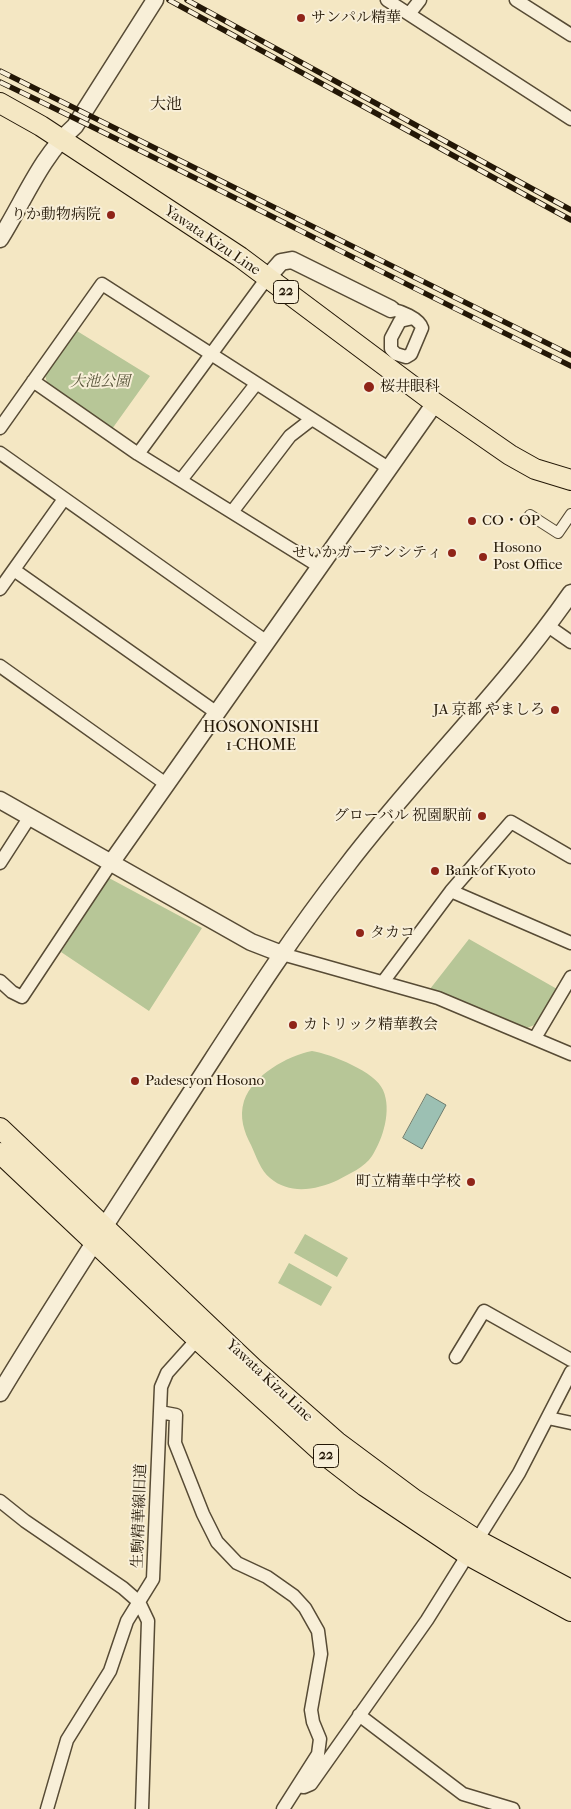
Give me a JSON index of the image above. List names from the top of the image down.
{
  "streets": {
    "main road": ["Yawata Kizu Line", "22"],
    "street": ["生駒精華線旧道"]
  },
  "crossings": [
    ["Yawata Kizu Line", "生駒精華線旧道"]
  ],
  "districts": ["大池", "HOSONONISHI 1-CHOME"],
  "parks": ["大池公園"],
  "places": [
    "サンパル精華",
    "りか動物病院",
    "桜井眼科",
    "CO・OP",
    "せいかガーデンシティ",
    "Hosono Post Office",
    "JA 京都 やましろ",
    "グローバル 祝園駅前",
    "Bank of Kyoto",
    "タカコ",
    "カトリック精華教会",
    "Padescyon Hosono",
    "町立精華中学校"
  ]
}
